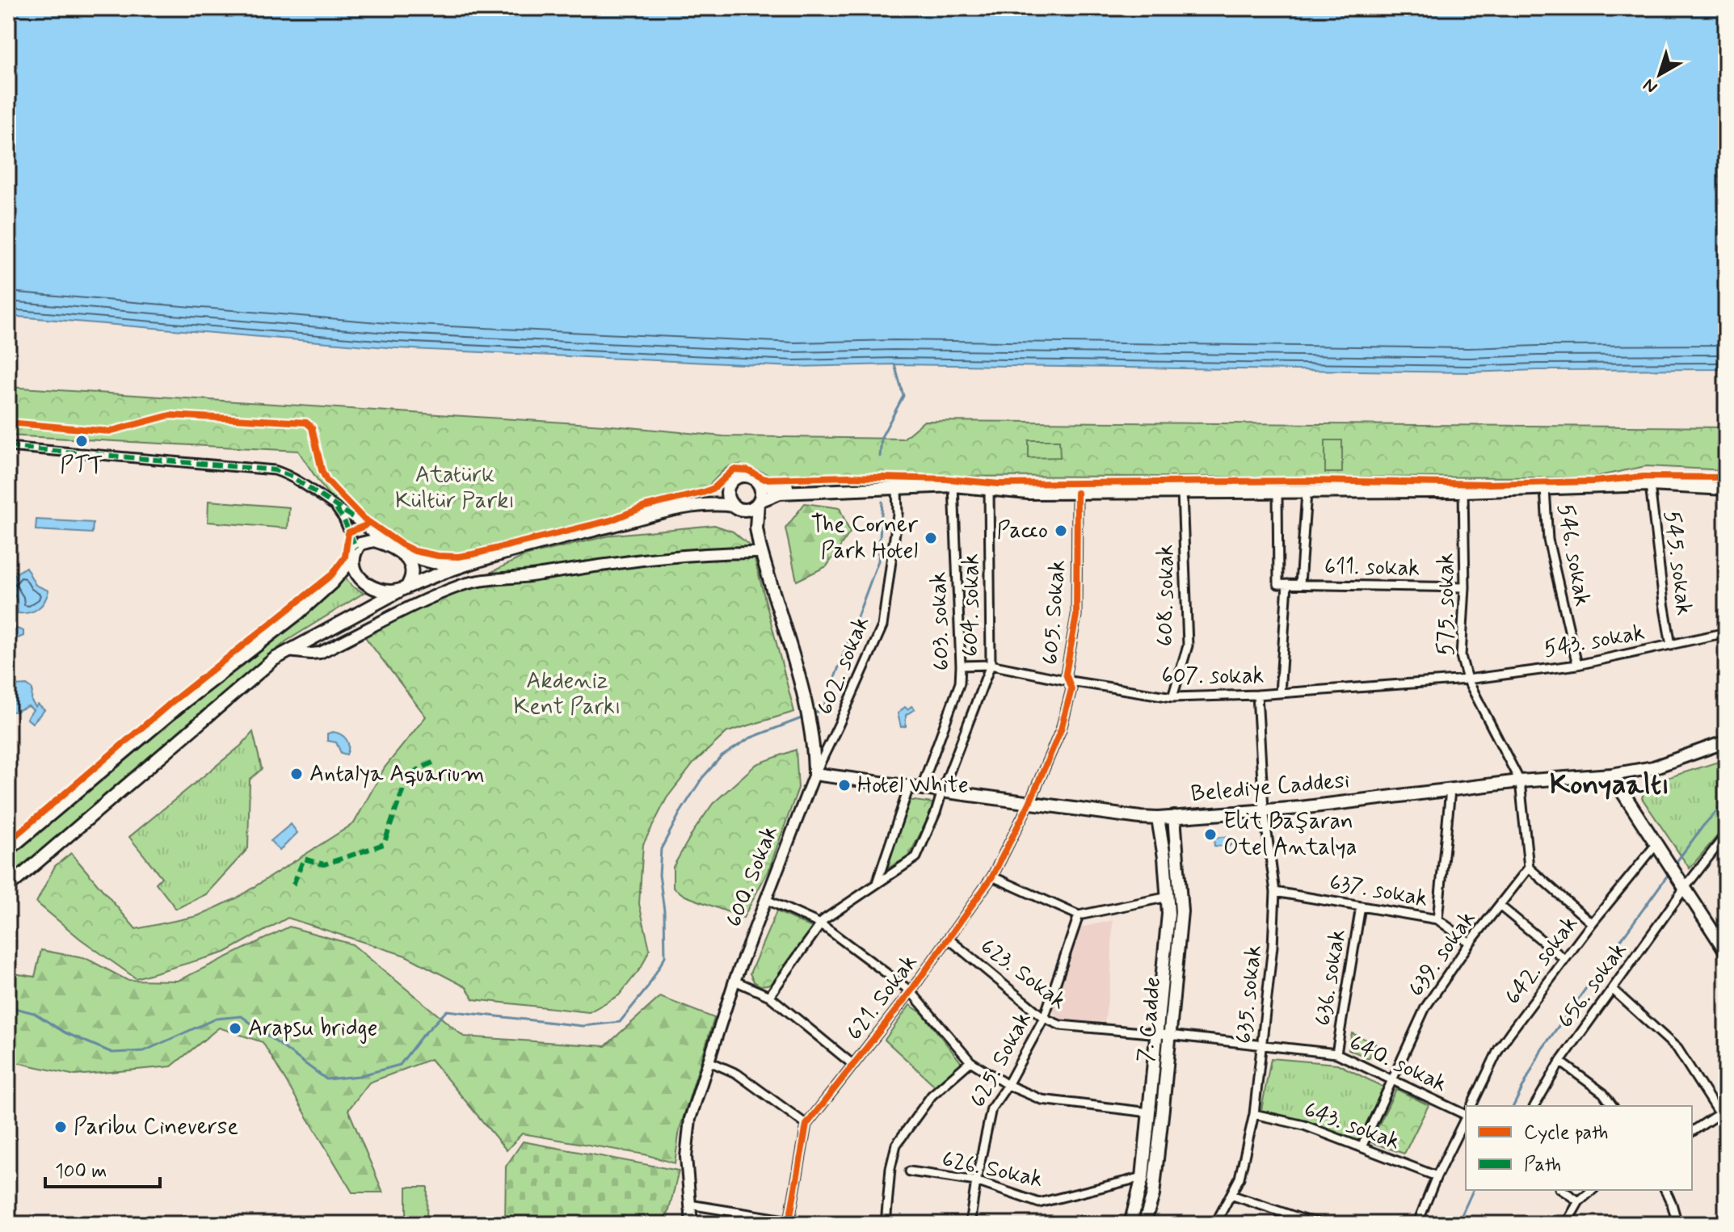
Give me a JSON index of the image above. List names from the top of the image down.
{
  "streets": {
    "main road": ["Belediye Caddesi", "600. Sokak", "7. Cadde"],
    "street": [
      "546. sokak",
      "545. sokak",
      "611. sokak",
      "608. sokak",
      "575. sokak",
      "604. sokak",
      "605. Sokak",
      "603. sokak",
      "543. sokak",
      "602. sokak",
      "607. sokak",
      "637. sokak",
      "639. sokak",
      "642. sokak",
      "623. Sokak",
      "636. sokak",
      "656. sokak",
      "635. sokak",
      "621. Sokak",
      "625. Sokak",
      "640. sokak",
      "643. sokak",
      "626. Sokak"
    ]
  },
  "crossings": [
    ["546. sokak", "543. sokak"],
    ["545. sokak", "543. sokak"],
    ["611. sokak", "575. sokak"],
    ["608. sokak", "607. sokak"],
    ["575. sokak", "543. sokak"],
    ["575. sokak", "607. sokak"],
    ["575. sokak", "Belediye Caddesi"],
    ["604. sokak", "603. sokak"],
    ["604. sokak", "607. sokak"],
    ["604. sokak", "Belediye Caddesi"],
    ["605. Sokak", "607. sokak"],
    ["605. Sokak", "Belediye Caddesi"],
    ["605. Sokak", "621. Sokak"],
    ["603. sokak", "607. sokak"],
    ["603. sokak", "Belediye Caddesi"],
    ["543. sokak", "607. sokak"],
    ["602. sokak", "Belediye Caddesi"],
    ["602. sokak", "600. Sokak"],
    ["607. sokak", "635. sokak"],
    ["Belediye Caddesi", "600. Sokak"],
    ["Belediye Caddesi", "635. sokak"],
    ["Belediye Caddesi", "621. Sokak"],
    ["Belediye Caddesi", "7. Cadde"],
    ["637. sokak", "639. sokak"],
    ["637. sokak", "636. sokak"],
    ["637. sokak", "635. sokak"],
    ["639. sokak", "640. sokak"],
    ["639. sokak", "643. sokak"],
    ["623. Sokak", "621. Sokak"],
    ["623. Sokak", "7. Cadde"],
    ["623. Sokak", "625. Sokak"],
    ["623. Sokak", "640. sokak"],
    ["636. sokak", "640. sokak"],
    ["635. sokak", "640. sokak"],
    ["635. sokak", "643. sokak"],
    ["7. Cadde", "640. sokak"],
    ["7. Cadde", "626. Sokak"],
    ["625. Sokak", "626. Sokak"]
  ],
  "districts": ["Konyaaltı"],
  "parks": ["Atatürk Kültür Parkı", "Akdeniz Kent Parkı"],
  "places": [
    "PTT",
    "Pacco",
    "The Corner Park Hotel",
    "Antalya Aquarium",
    "Hotel White",
    "Elit Başaran Otel Antalya",
    "Arapsu bridge",
    "Paribu Cineverse"
  ],
  "legend": ["Cycle path", "Path"],
  "scale_bar": "100 m",
  "north": "bottom left"
}
